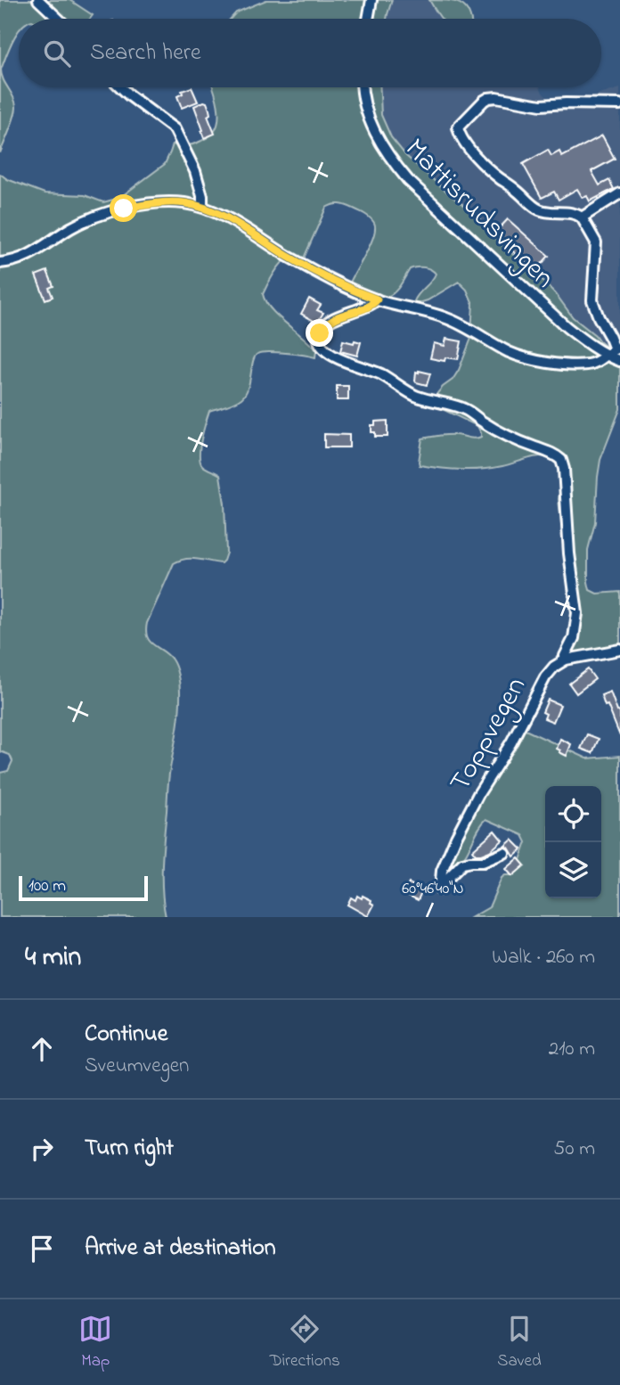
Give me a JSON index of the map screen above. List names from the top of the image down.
{
  "streets": {
    "street": ["Mattisrudsvingen", "Toppvegen"]
  },
  "scale_bar": "100 m",
  "page": {
    "search": "Search here",
    "scale": "100 m",
    "heading": ["4 min", "Walk · 260 m"],
    "list": [
      ["Continue", "Sveumvegen", "210 m"],
      ["Turn right", "50 m"],
      "Arrive at destination"
    ],
    "nav": ["Map", "Directions", "Saved"]
  },
  "coordinates": ["60°46'40\"N"]
}
